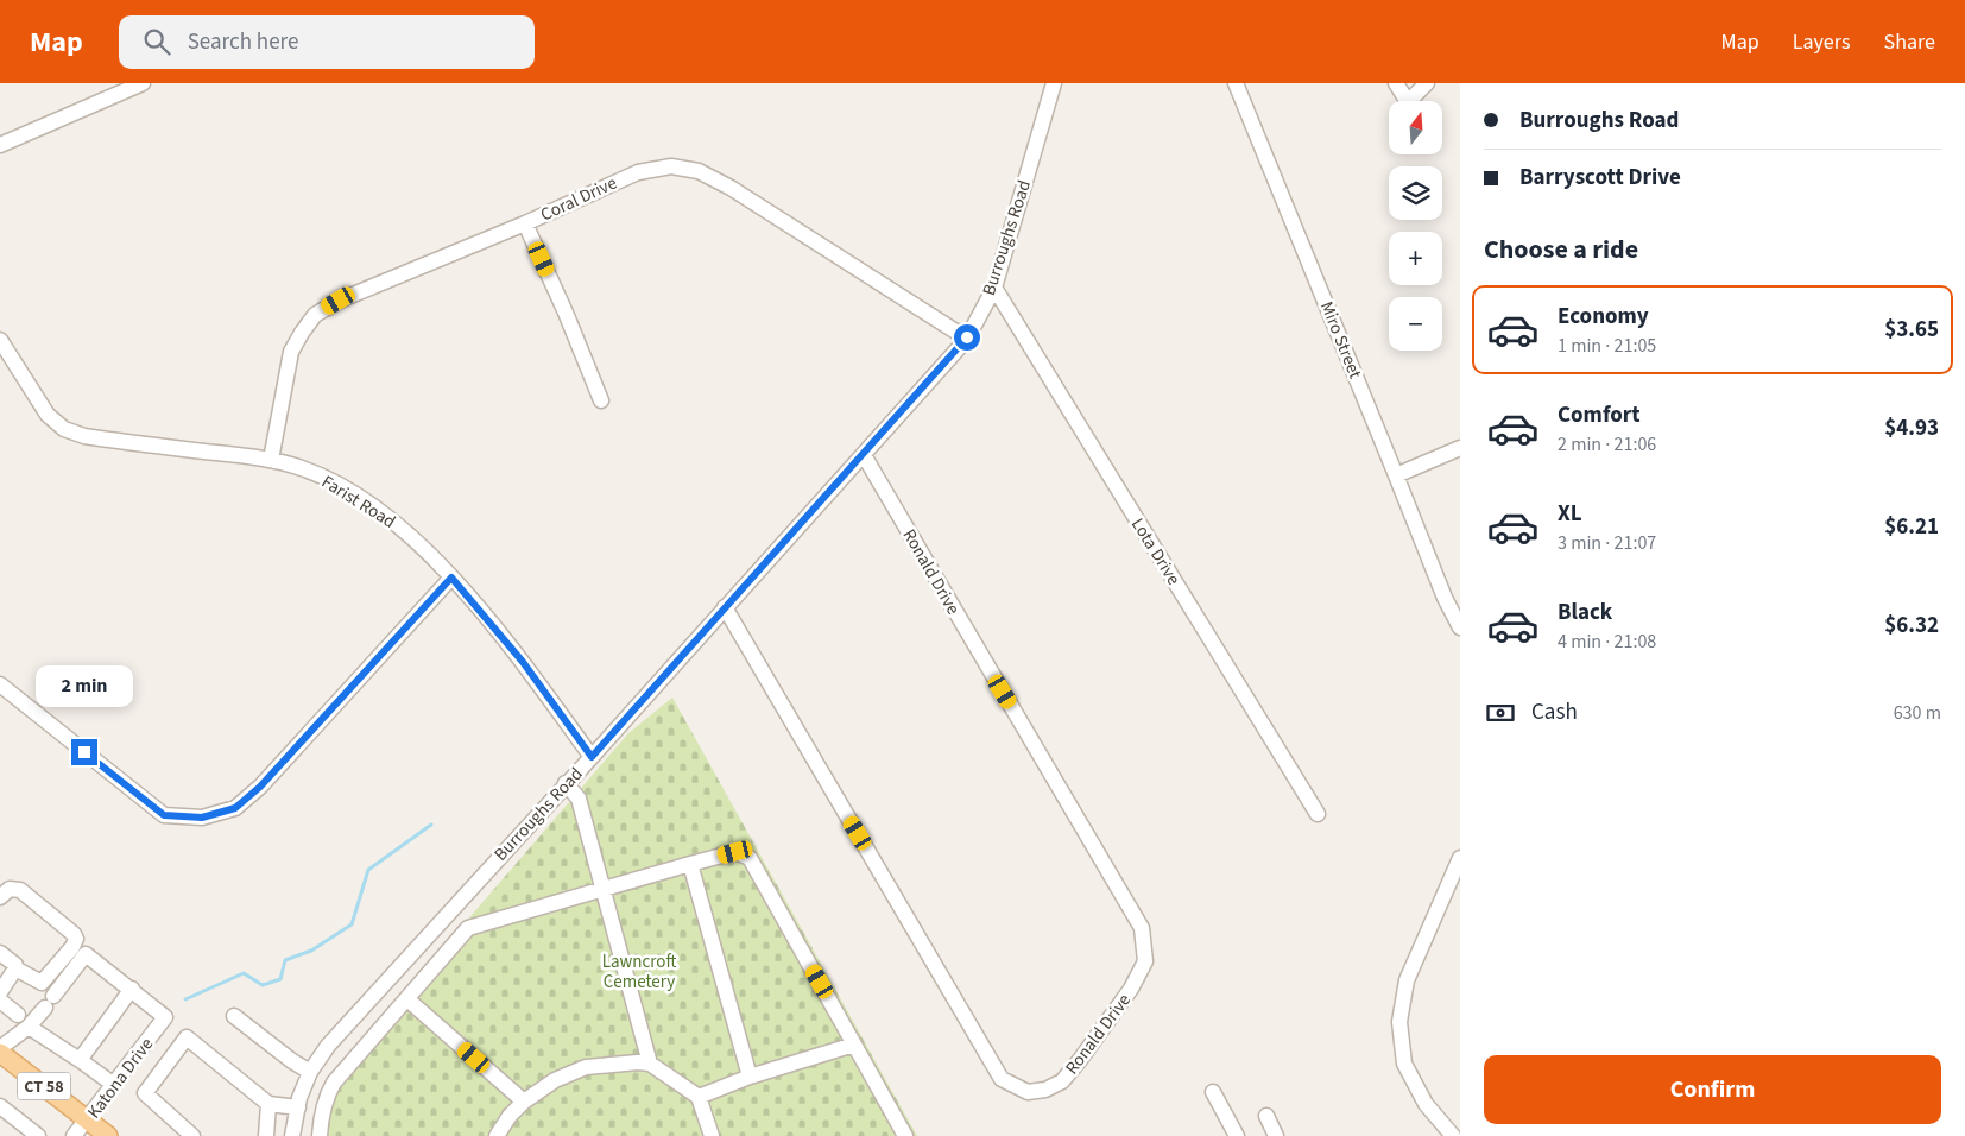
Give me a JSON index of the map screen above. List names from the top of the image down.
{
  "streets": {
    "main road": ["CT 58"],
    "street": [
      "Coral Drive",
      "Burroughs Road",
      "Miro Street",
      "Farist Road",
      "Lota Drive",
      "Ronald Drive",
      "Katona Drive"
    ]
  },
  "crossings": [
    ["Coral Drive", "Burroughs Road"],
    ["Coral Drive", "Farist Road"],
    ["Burroughs Road", "Farist Road"],
    ["Burroughs Road", "Lota Drive"],
    ["Burroughs Road", "Ronald Drive"],
    ["Katona Drive", "CT 58"]
  ],
  "parks": ["Lawncroft Cemetery"],
  "north": "top",
  "page": {
    "header": "Map",
    "search": "Search here",
    "nav": ["Map", "Layers", "Share"],
    "banner": ["Burroughs Road", "Barryscott Drive"],
    "map_buttons": ["+", "−"],
    "heading": "Choose a ride",
    "list": [
      {
        "name": "Economy",
        "note": "1 min · 21:05",
        "value": "$3.65"
      },
      {
        "name": "Comfort",
        "note": "2 min · 21:06",
        "value": "$4.93"
      },
      {
        "name": "XL",
        "note": "3 min · 21:07",
        "value": "$6.21"
      },
      {
        "name": "Black",
        "note": "4 min · 21:08",
        "value": "$6.32"
      }
    ],
    "bubble": "2 min",
    "pay": ["Cash", "630 m"],
    "buttons": "Confirm"
  }
}
